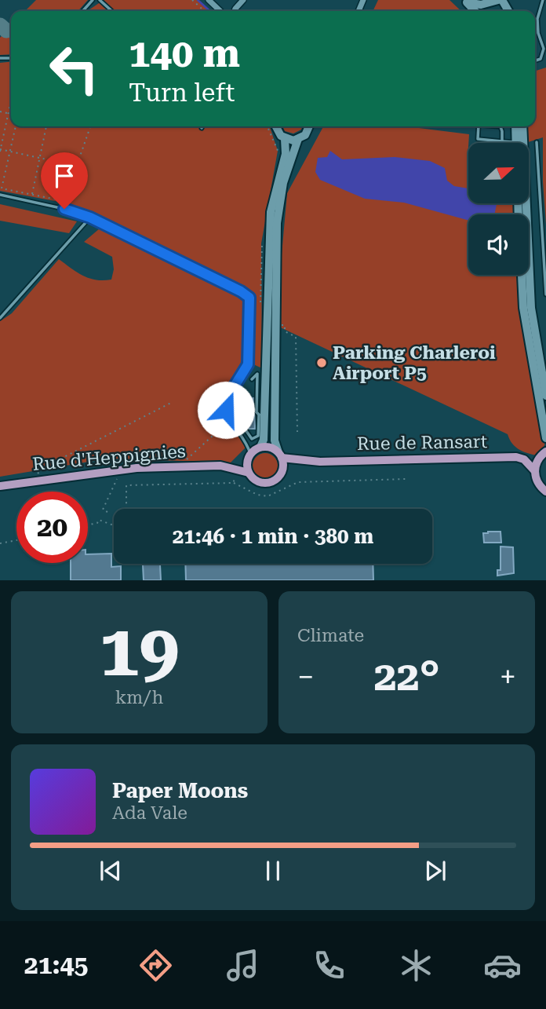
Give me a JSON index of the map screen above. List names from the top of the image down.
{
  "streets": {
    "main road": ["Rue de Ransart", "Rue d'Heppignies"]
  },
  "crossings": [
    ["Rue de Ransart", "Rue d'Heppignies"]
  ],
  "places": ["Parking Charleroi Airport P5"],
  "north": "right",
  "page": {
    "turn": ["140 m", "Turn left"],
    "limit": "20",
    "trip": "21:46 · 1 min · 380 m",
    "tile": [
      ["19", "km/h"],
      "Climate"
    ],
    "heat": ["−", "22°", "+"],
    "song": ["Paper Moons", "Ada Vale"],
    "tabs": "21:45"
  }
}
